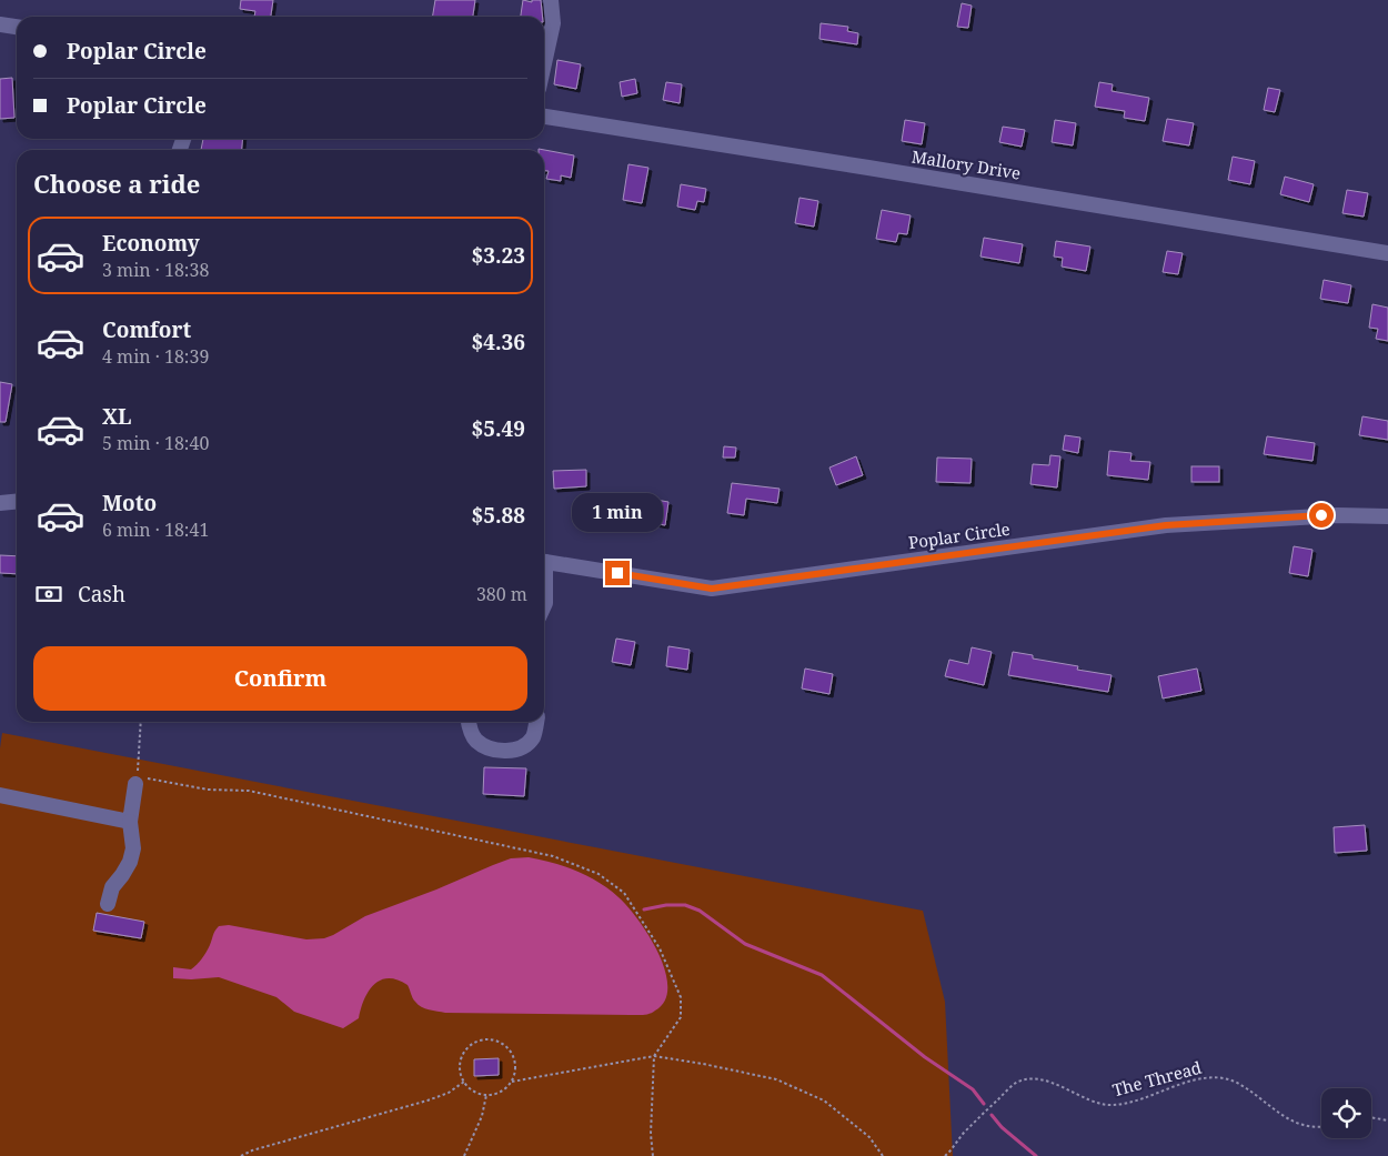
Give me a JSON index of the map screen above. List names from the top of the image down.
{
  "streets": {
    "street": ["Mallory Drive", "Poplar Circle"],
    "path": ["The Thread"]
  },
  "page": {
    "banner": ["Poplar Circle", "Poplar Circle"],
    "heading": "Choose a ride",
    "list": [
      {
        "name": "Economy",
        "note": "3 min · 18:38",
        "value": "$3.23"
      },
      {
        "name": "Comfort",
        "note": "4 min · 18:39",
        "value": "$4.36"
      },
      {
        "name": "XL",
        "note": "5 min · 18:40",
        "value": "$5.49"
      },
      {
        "name": "Moto",
        "note": "6 min · 18:41",
        "value": "$5.88"
      }
    ],
    "bubble": "1 min",
    "pay": ["Cash", "380 m"],
    "buttons": "Confirm"
  }
}
